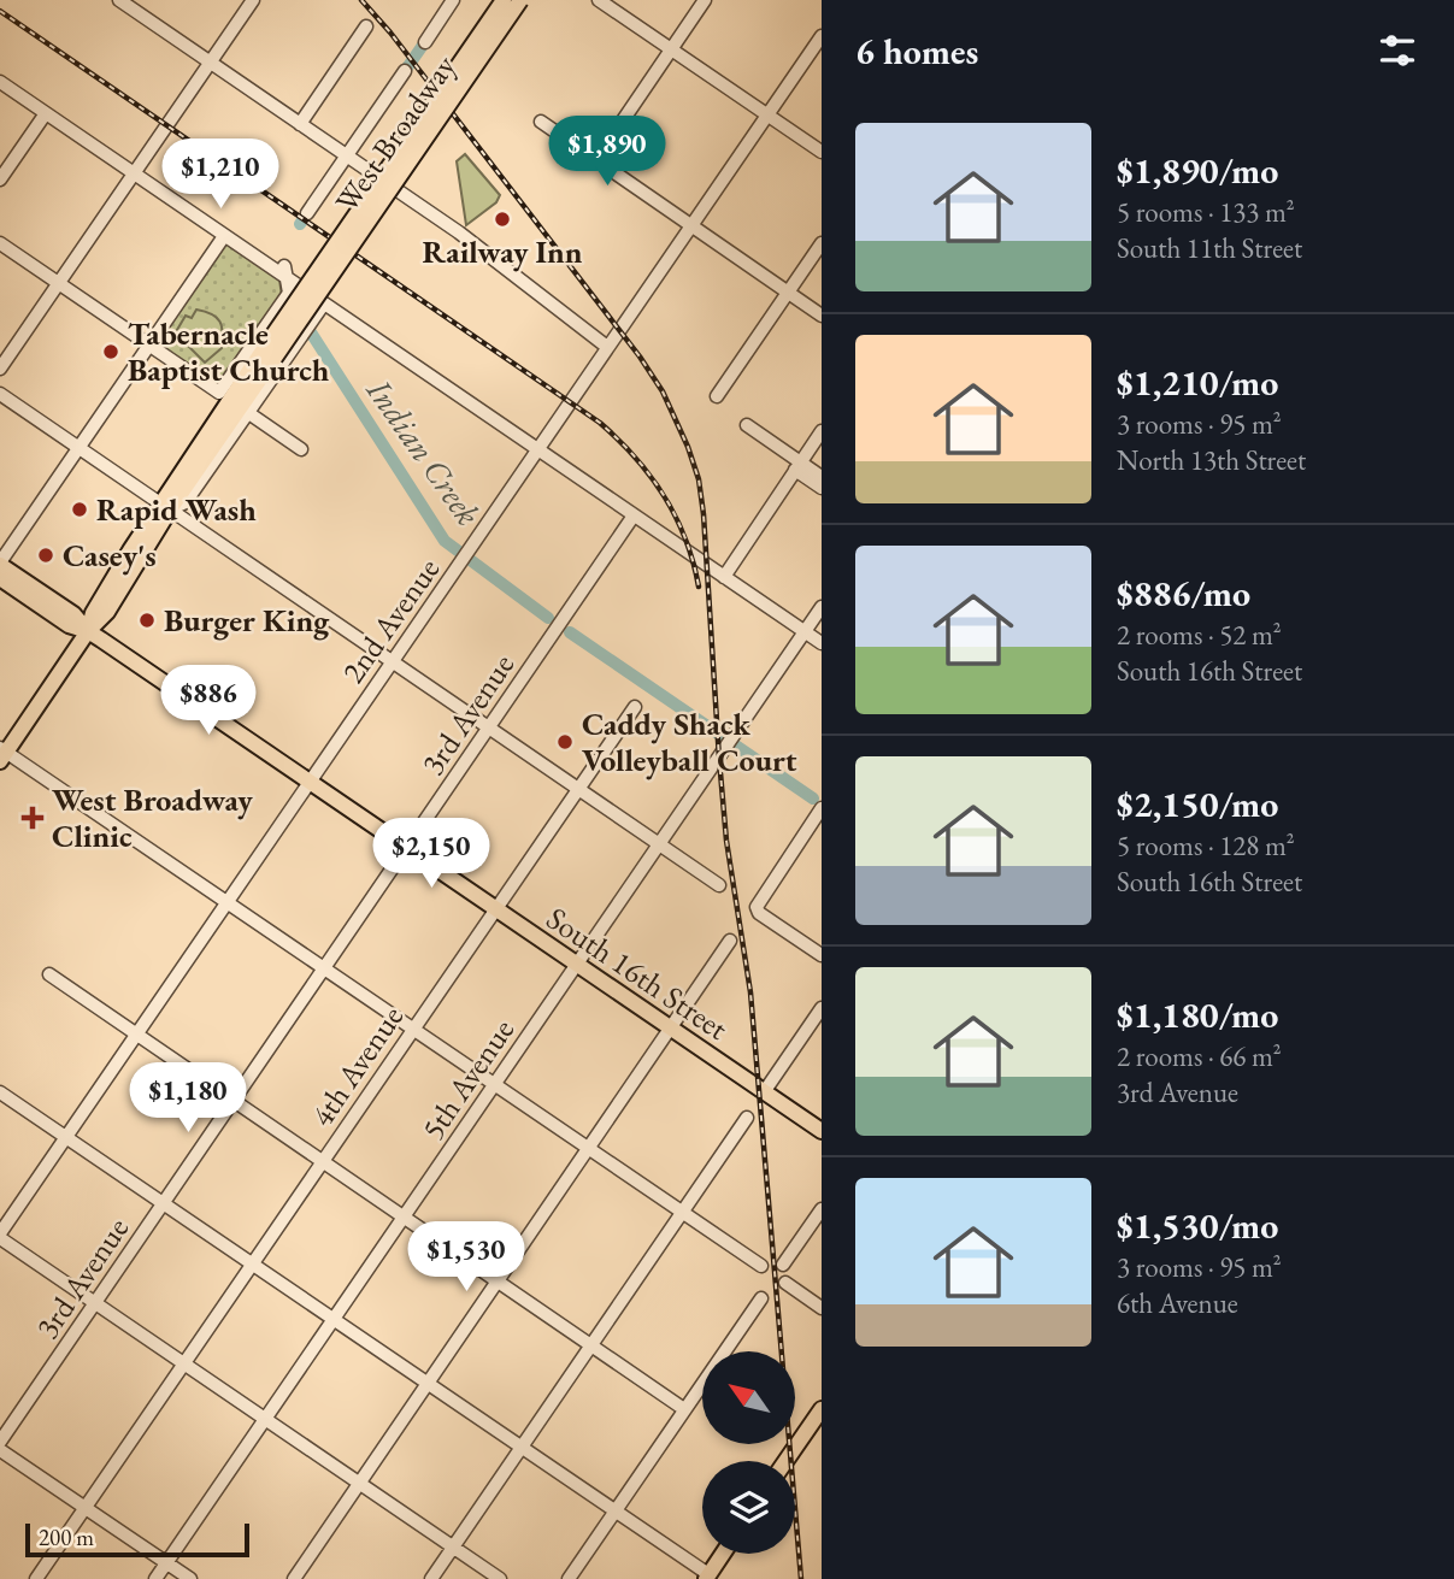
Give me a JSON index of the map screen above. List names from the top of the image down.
{
  "streets": {
    "main road": ["West Broadway", "South 16th Street"],
    "street": [
      "2nd Avenue",
      "3rd Avenue",
      "4th Avenue",
      "5th Avenue"
    ]
  },
  "crossings": [
    ["West Broadway", "South 16th Street"],
    ["2nd Avenue", "South 16th Street"],
    ["3rd Avenue", "South 16th Street"],
    ["South 16th Street", "4th Avenue"],
    ["South 16th Street", "5th Avenue"]
  ],
  "water": ["Indian Creek"],
  "places": {
    "other": [
      "Railway Inn",
      "Tabernacle Baptist Church",
      "Rapid Wash",
      "Casey's",
      "Burger King",
      "Caddy Shack Volleyball Court"
    ],
    "health": ["West Broadway Clinic"]
  },
  "scale_bar": "200 m",
  "north": "top left",
  "page": {
    "heading": "6 homes",
    "list": [
      {
        "name": "$1,890/mo",
        "note": "5 rooms · 133 m² · South 11th Street"
      },
      {
        "name": "$1,210/mo",
        "note": "3 rooms · 95 m² · North 13th Street"
      },
      {
        "name": "$886/mo",
        "note": "2 rooms · 52 m² · South 16th Street"
      },
      {
        "name": "$2,150/mo",
        "note": "5 rooms · 128 m² · South 16th Street"
      },
      {
        "name": "$1,180/mo",
        "note": "2 rooms · 66 m² · 3rd Avenue"
      },
      {
        "name": "$1,530/mo",
        "note": "3 rooms · 95 m² · 6th Avenue"
      }
    ],
    "price": [
      "$1,890",
      "$1,210",
      "$886",
      "$2,150",
      "$1,180",
      "$1,530"
    ],
    "scale": "200 m"
  }
}
